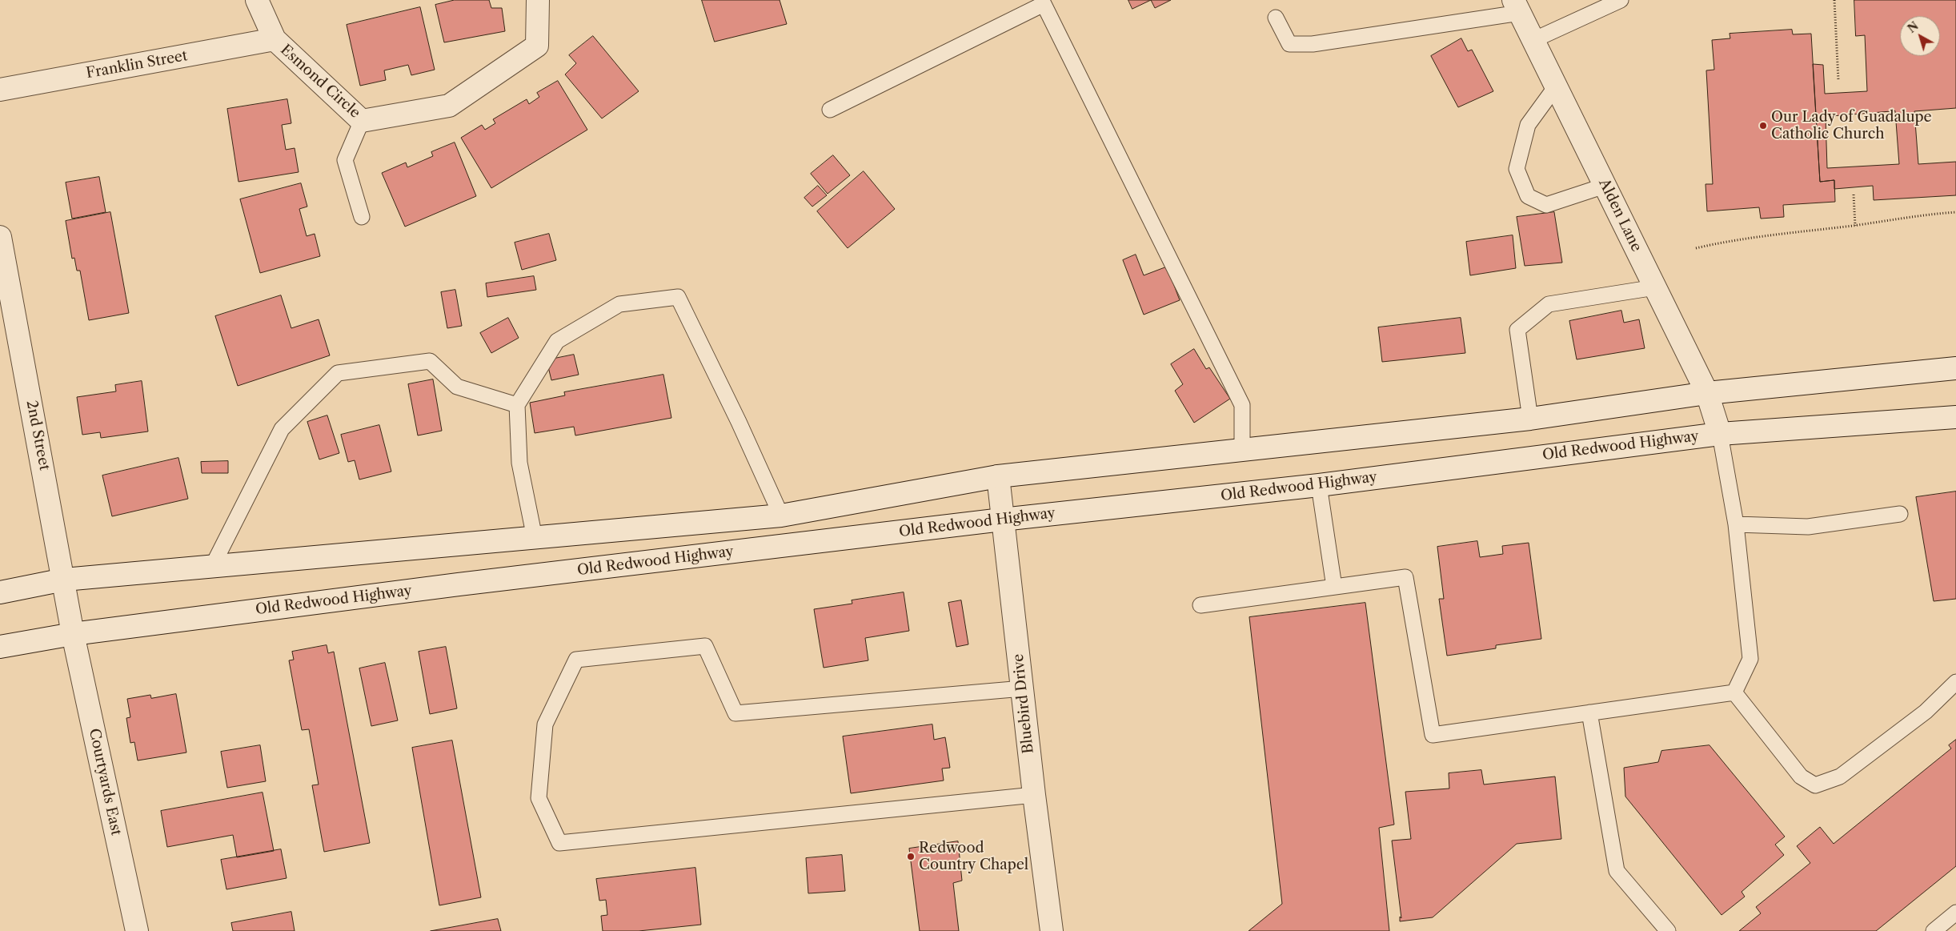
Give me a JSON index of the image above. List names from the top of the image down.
{
  "streets": {
    "main road": [
      "Franklin Street",
      "Esmond Circle",
      "Alden Lane",
      "2nd Street",
      "Old Redwood Highway",
      "Bluebird Drive",
      "Courtyards East"
    ]
  },
  "crossings": [
    ["Franklin Street", "Esmond Circle"],
    ["Alden Lane", "Old Redwood Highway"],
    ["2nd Street", "Old Redwood Highway"],
    ["2nd Street", "Courtyards East"],
    ["Old Redwood Highway", "Bluebird Drive"],
    ["Old Redwood Highway", "Courtyards East"]
  ],
  "places": ["Our Lady of Guadalupe Catholic Church", "Redwood Country Chapel"],
  "north": "top left"
}
